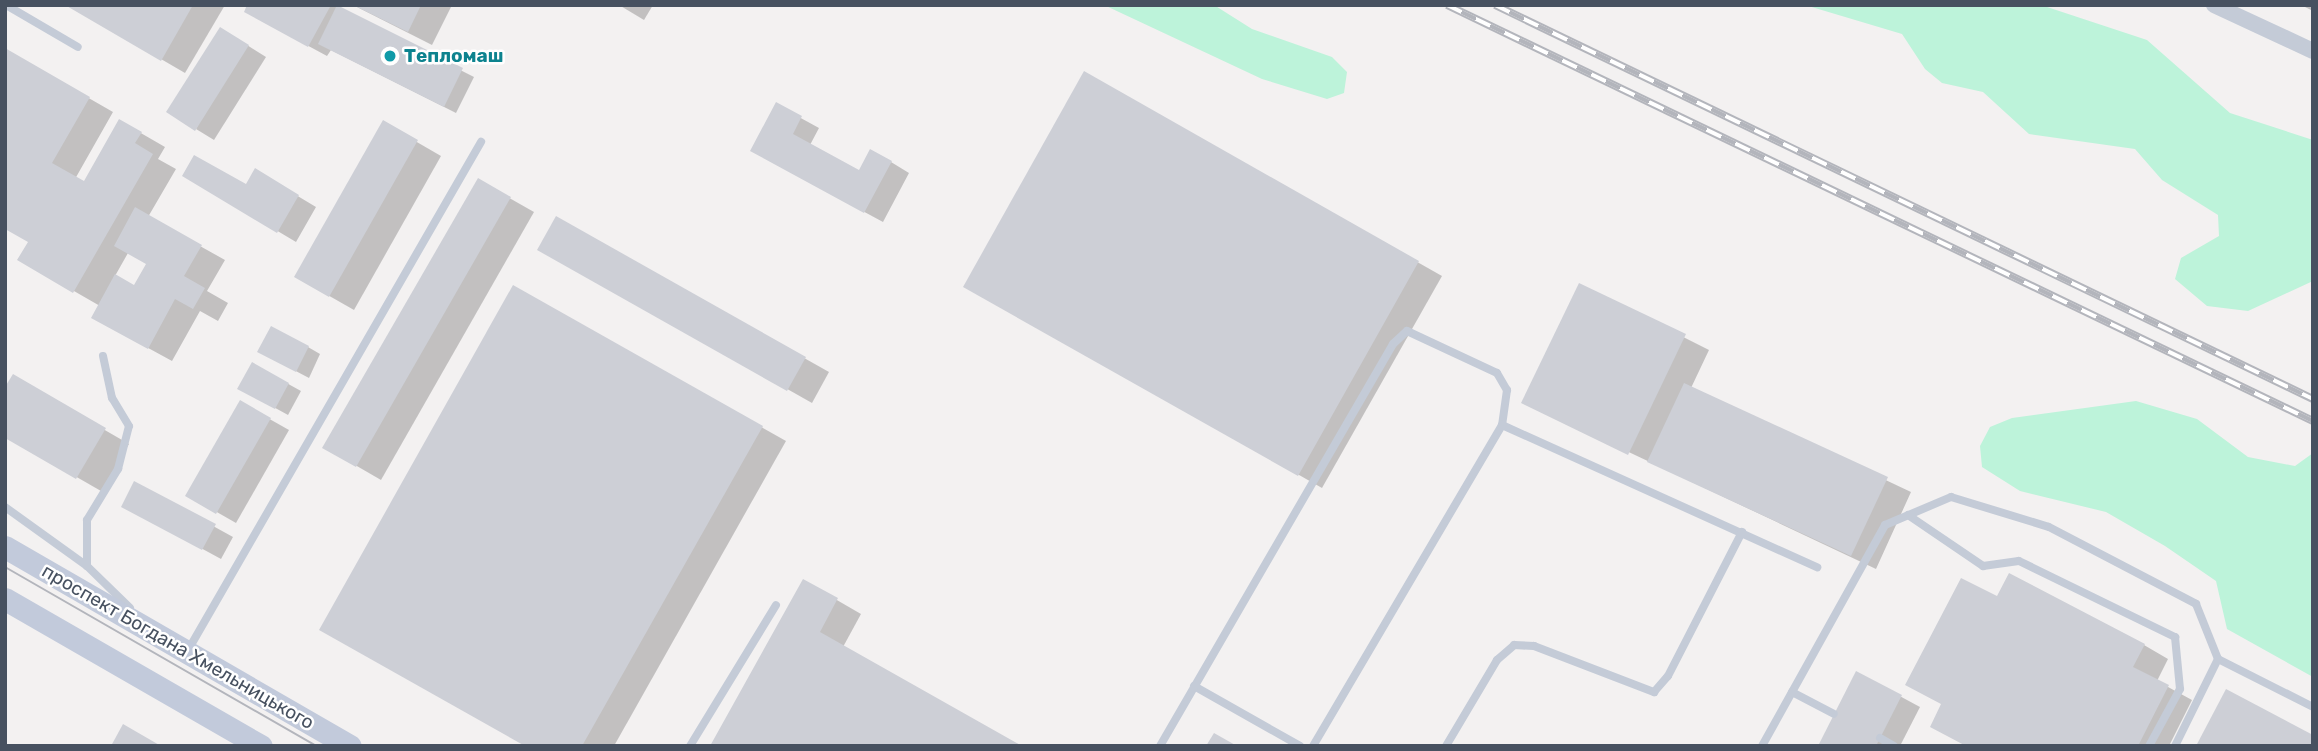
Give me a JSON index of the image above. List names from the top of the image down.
{
  "streets": {
    "main road": ["проспект Богдана Хмельницького"]
  },
  "places": ["Тепломаш"]
}
